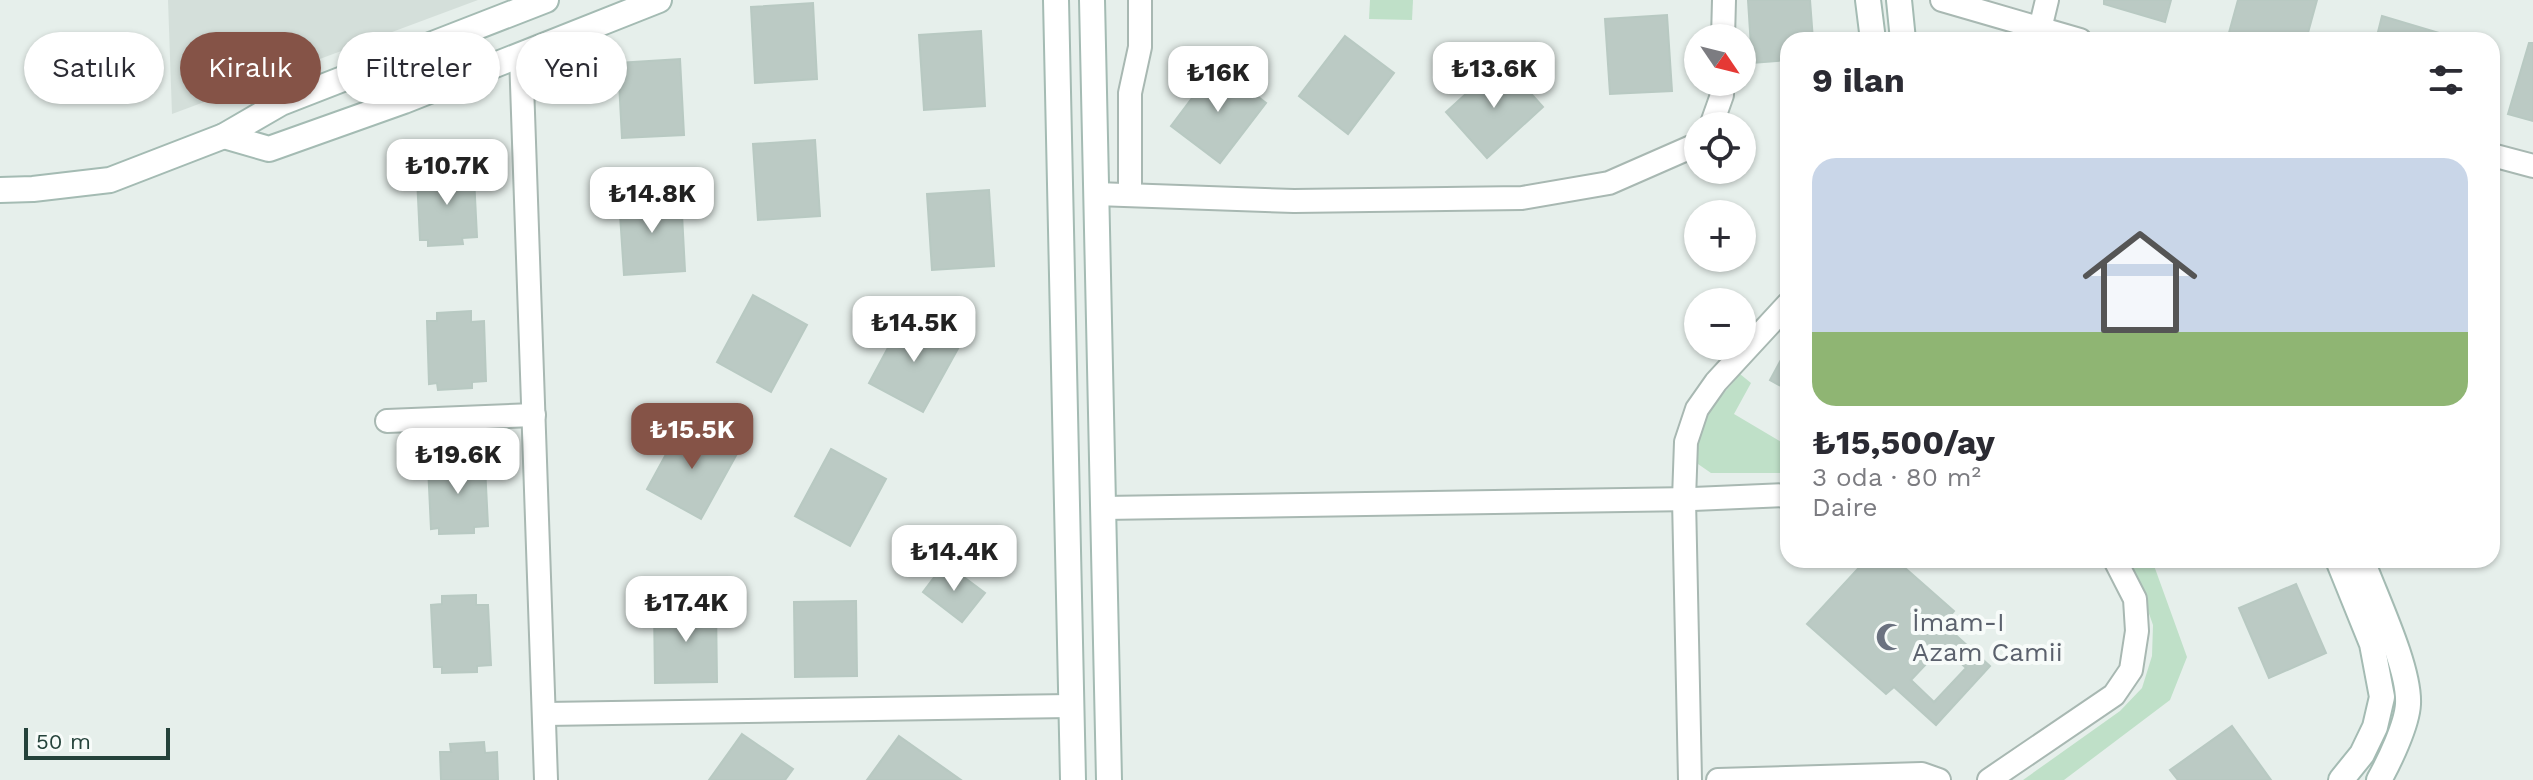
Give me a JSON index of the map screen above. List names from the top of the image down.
{
  "places": {
    "mosque": ["İmam-I Azam Camii"]
  },
  "scale_bar": "50 m",
  "north": "bottom right",
  "page": {
    "map_buttons": ["+", "−"],
    "chip": [
      "Satılık",
      "Kiralık",
      "Filtreler",
      "Yeni"
    ],
    "heading": "9 ilan",
    "price": [
      "₺13.6K",
      "₺16K",
      "₺10.7K",
      "₺14.8K",
      "₺14.5K",
      "₺15.5K",
      "₺19.6K",
      "₺14.4K",
      "₺17.4K"
    ],
    "list": [
      {
        "name": "₺15,500/ay",
        "note": "3 oda · 80 m² · Daire"
      }
    ],
    "scale": "50 m"
  }
}
